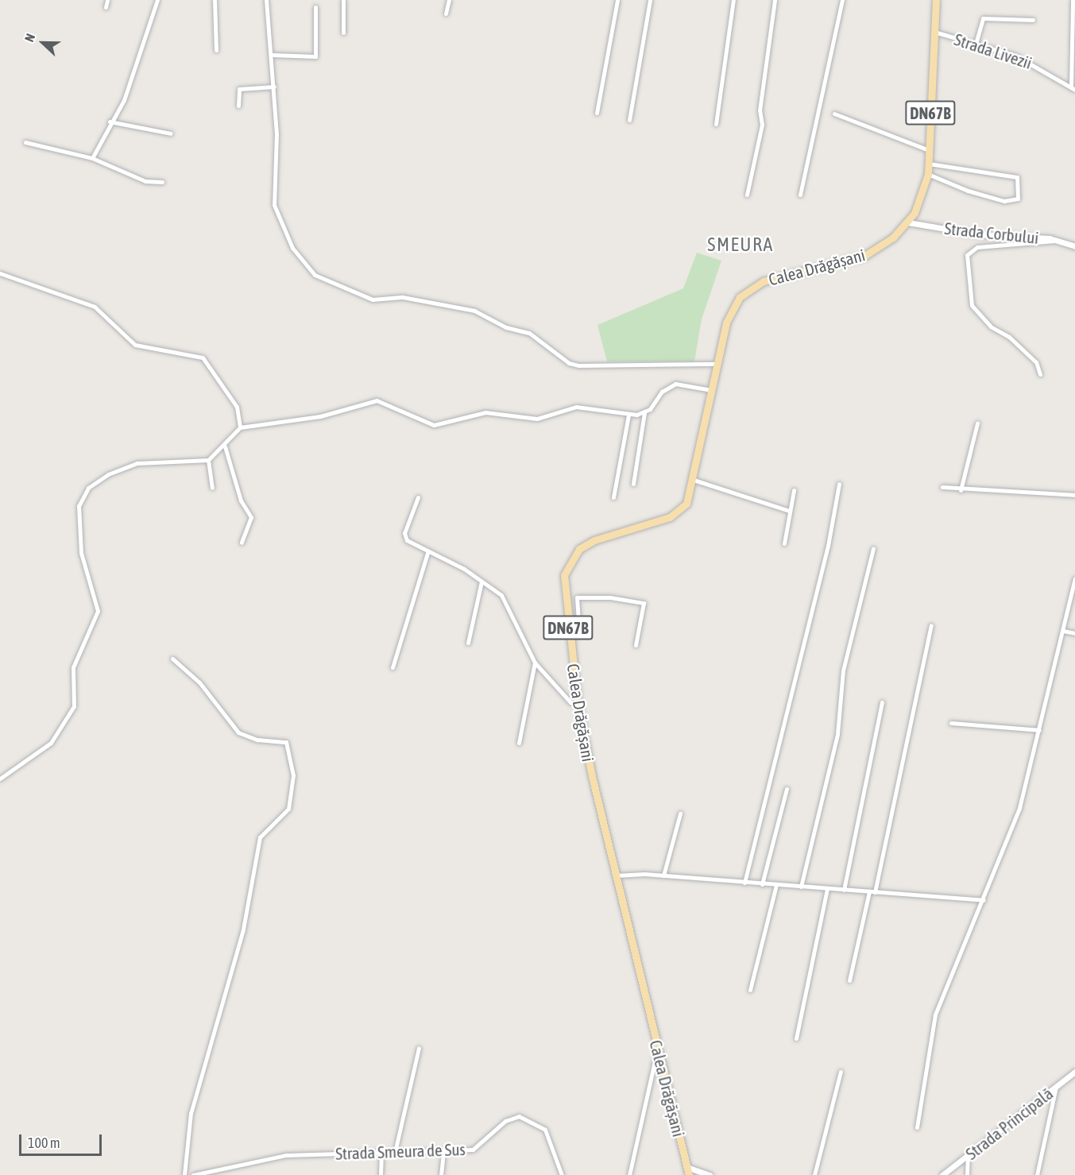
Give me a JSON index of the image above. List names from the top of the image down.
{
  "streets": {
    "main road": ["DN67B", "Calea Drăgășani"],
    "street": [
      "Strada Livezii",
      "Strada Corbului",
      "Strada Principală",
      "Strada Smeura de Sus"
    ]
  },
  "crossings": [
    ["Strada Livezii", "DN67B"],
    ["DN67B", "Strada Corbului"],
    ["DN67B", "Calea Drăgășani"],
    ["Strada Corbului", "Calea Drăgășani"]
  ],
  "districts": ["SMEURA"],
  "scale_bar": "100 m",
  "north": "left"
}
